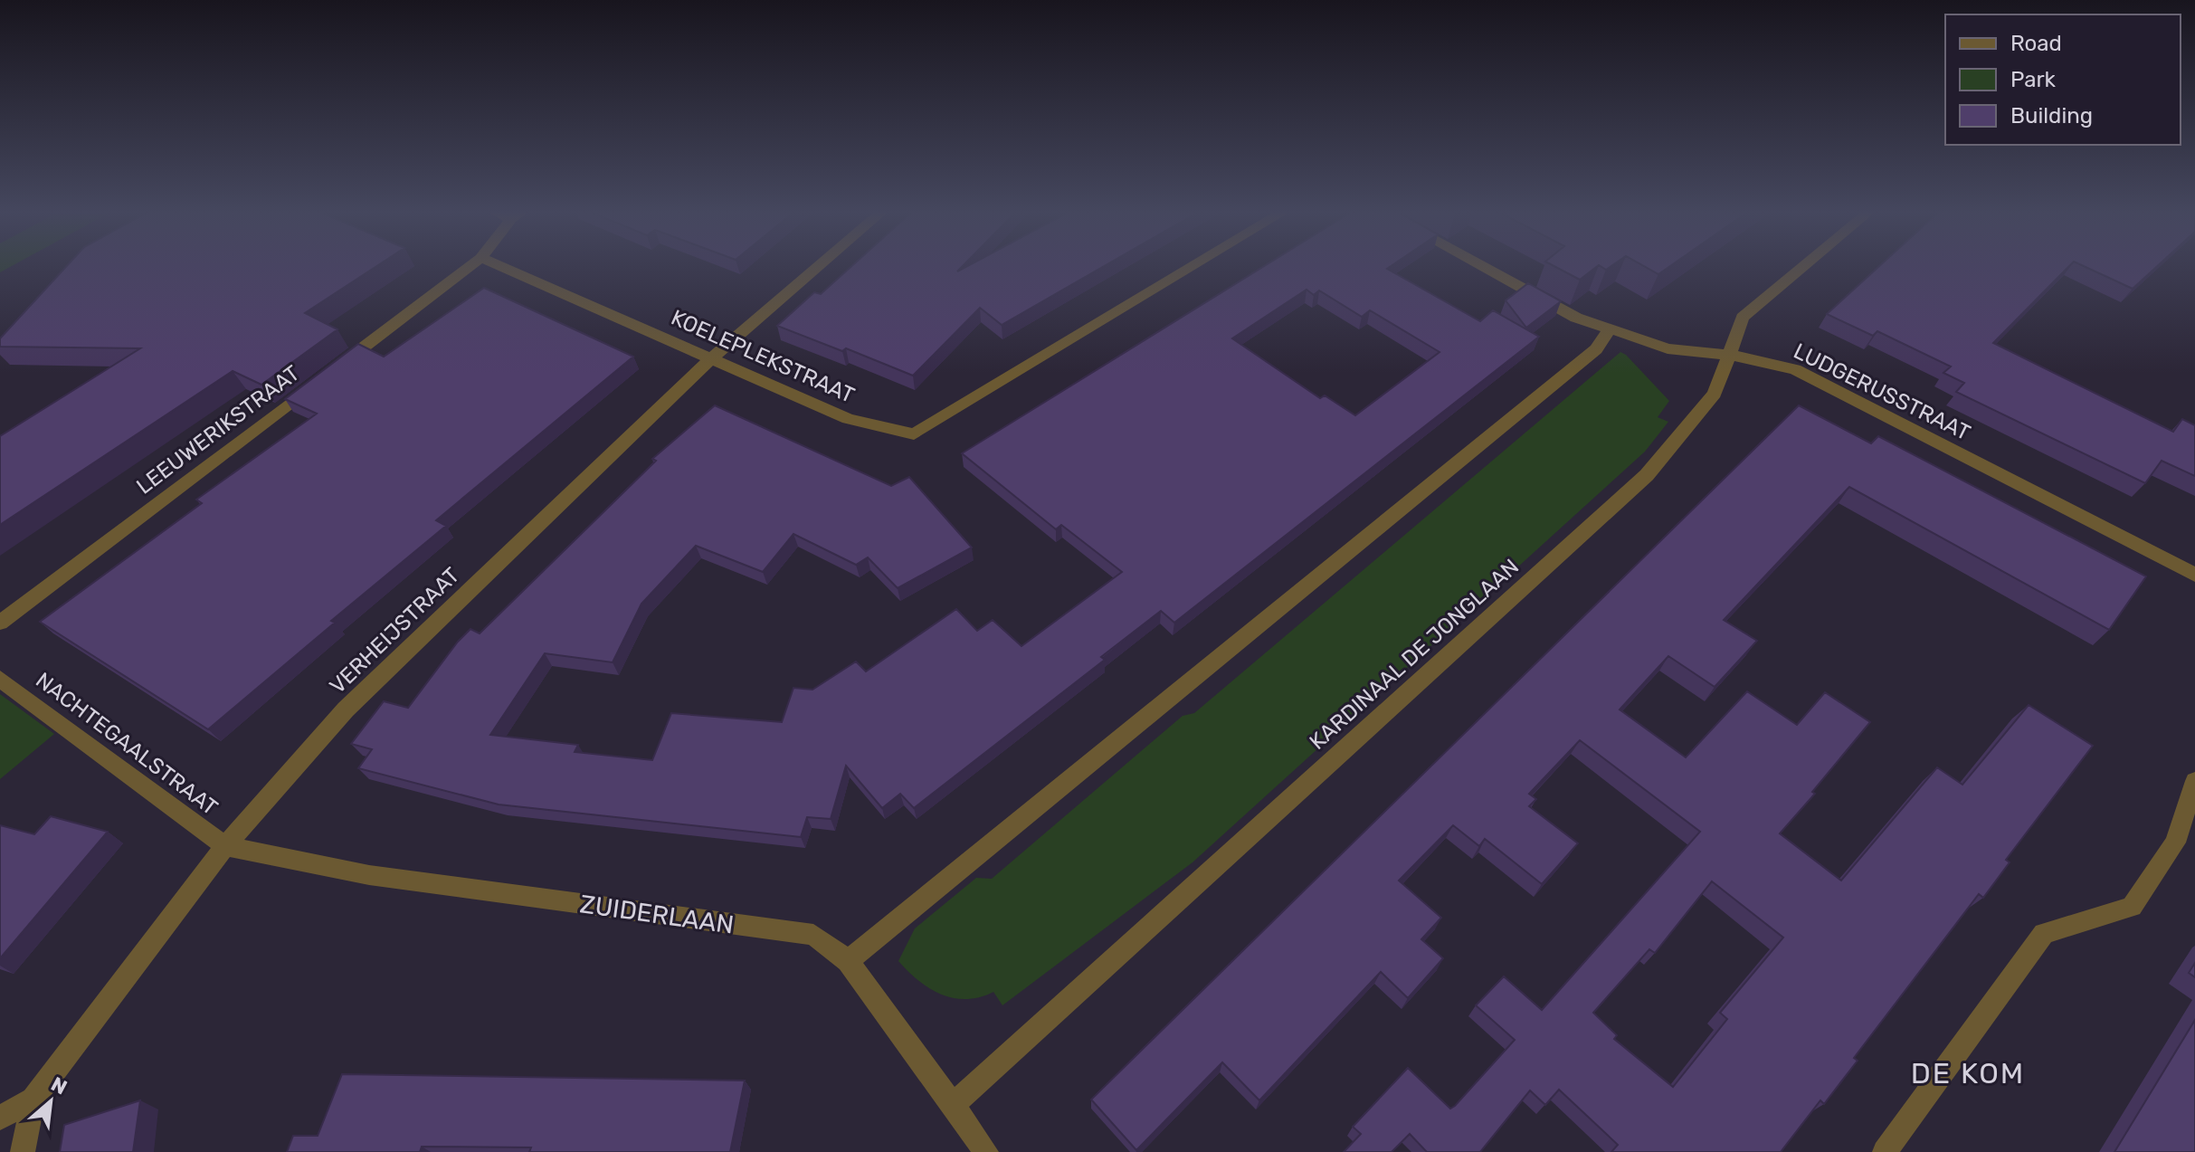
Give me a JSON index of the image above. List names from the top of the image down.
{
  "streets": {
    "street": [
      "KOELEPLEKSTRAAT",
      "LUDGERUSSTRAAT",
      "LEEUWERIKSTRAAT",
      "VERHEIJSTRAAT",
      "KARDINAAL DE JONGLAAN",
      "NACHTEGAALSTRAAT",
      "ZUIDERLAAN"
    ]
  },
  "crossings": [
    ["KOELEPLEKSTRAAT", "VERHEIJSTRAAT"],
    ["LUDGERUSSTRAAT", "KARDINAAL DE JONGLAAN"],
    ["VERHEIJSTRAAT", "NACHTEGAALSTRAAT"],
    ["VERHEIJSTRAAT", "ZUIDERLAAN"],
    ["KARDINAAL DE JONGLAAN", "ZUIDERLAAN"],
    ["NACHTEGAALSTRAAT", "ZUIDERLAAN"]
  ],
  "districts": ["DE KOM"],
  "legend": ["Road", "Park", "Building"],
  "north": "top right"
}
